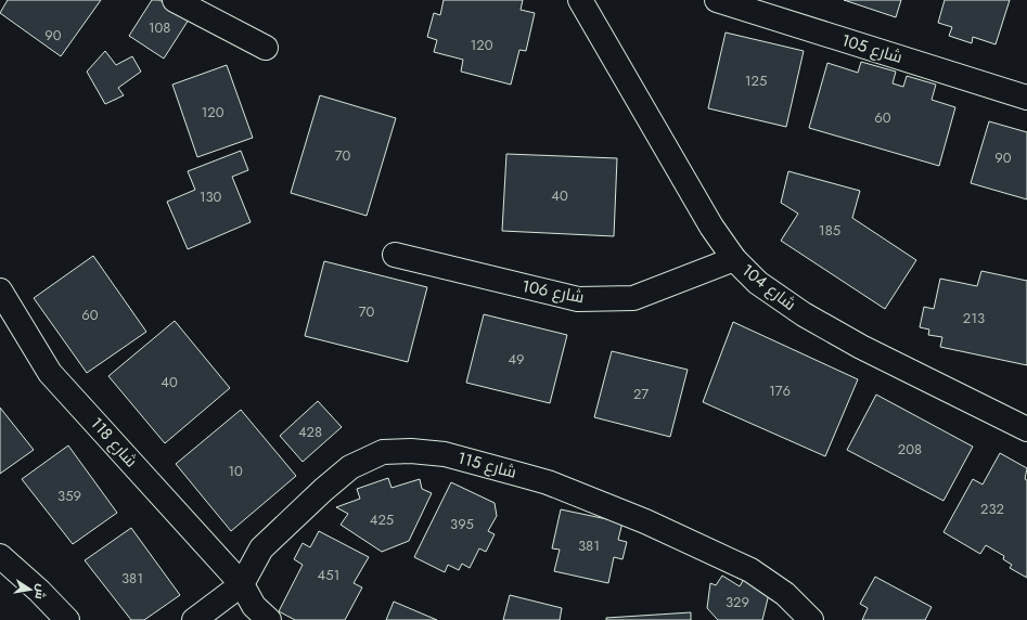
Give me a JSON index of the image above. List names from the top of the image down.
{
  "streets": {
    "street": [
      "شارع 105",
      "شارع 104",
      "شارع 106",
      "شارع 118",
      "شارع 115"
    ]
  },
  "crossings": [
    ["شارع 104", "شارع 106"],
    ["شارع 118", "شارع 115"]
  ],
  "house_numbers": [
    "108",
    "90",
    "120",
    "125",
    "120",
    "60",
    "70",
    "90",
    "40",
    "130",
    "185",
    "70",
    "60",
    "213",
    "49",
    "40",
    "176",
    "27",
    "428",
    "208",
    "10",
    "359",
    "232",
    "425",
    "395",
    "381",
    "451",
    "381",
    "329"
  ],
  "north": "right"
}
